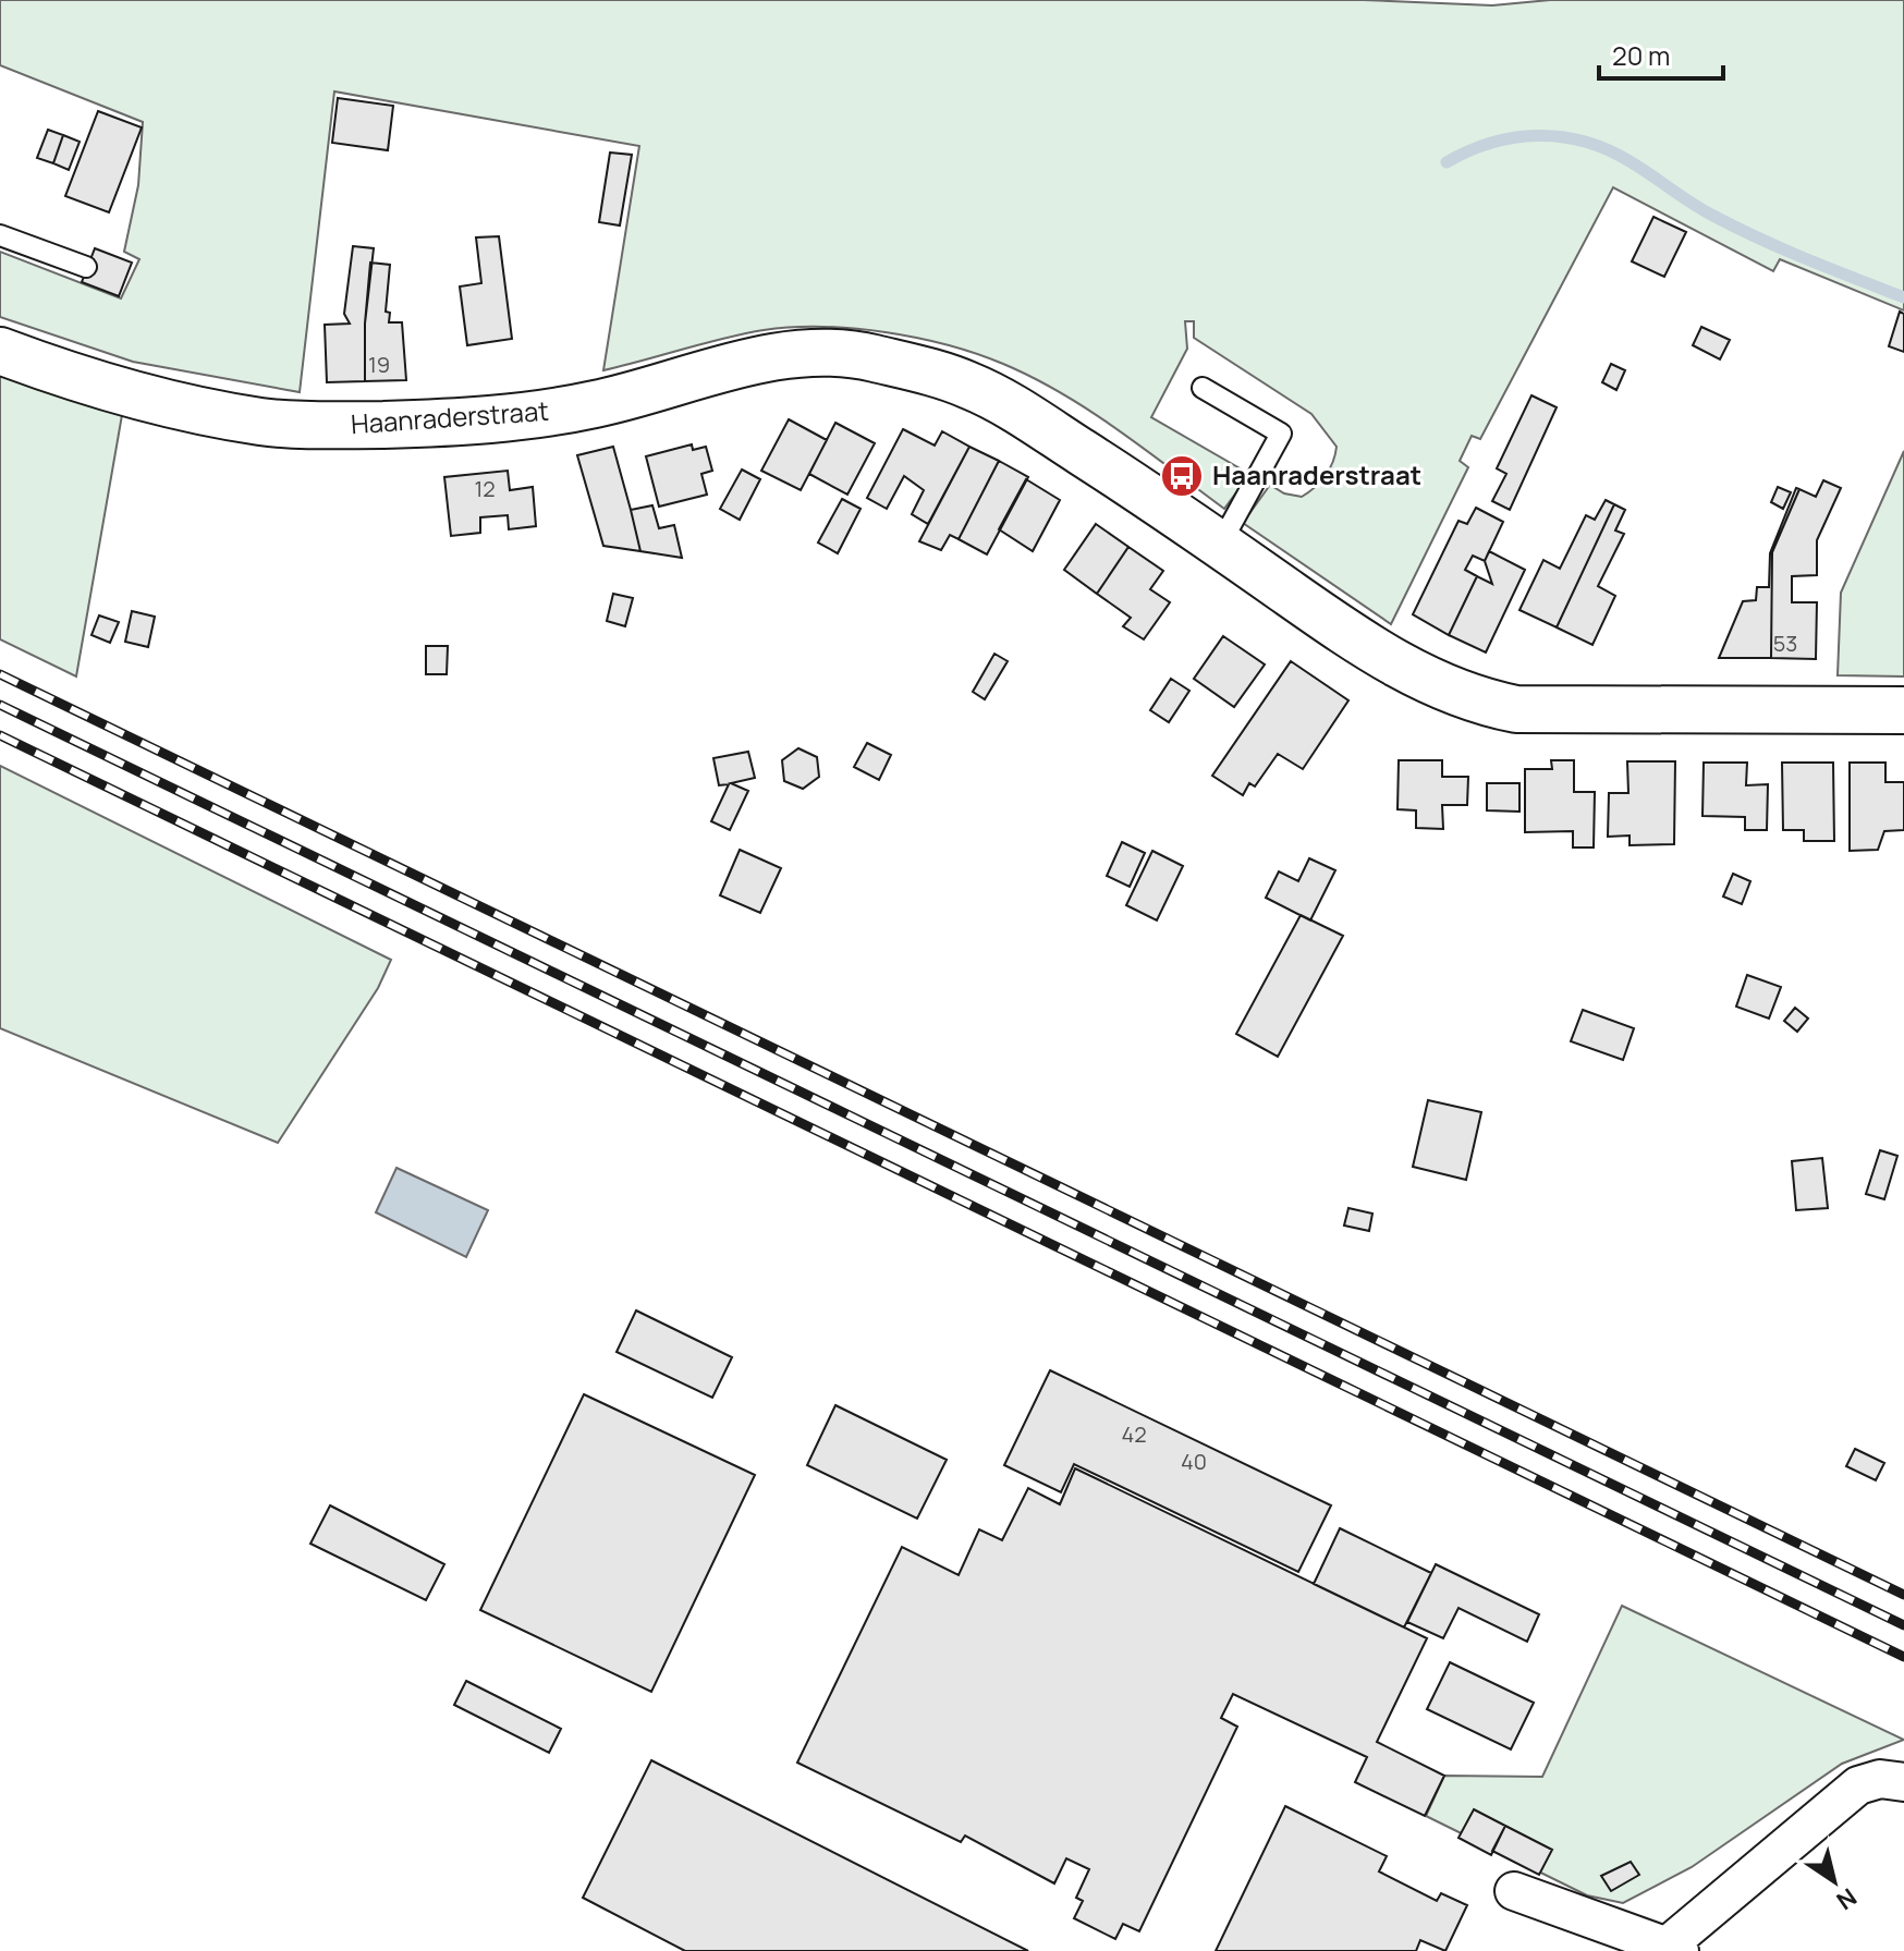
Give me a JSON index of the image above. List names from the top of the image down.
{
  "streets": {
    "street": ["Haanraderstraat"]
  },
  "places": {
    "bus stop": ["Haanraderstraat"]
  },
  "house_numbers": [
    "19",
    "12",
    "53",
    "42",
    "40"
  ],
  "scale_bar": "20 m",
  "north": "bottom right"
}
